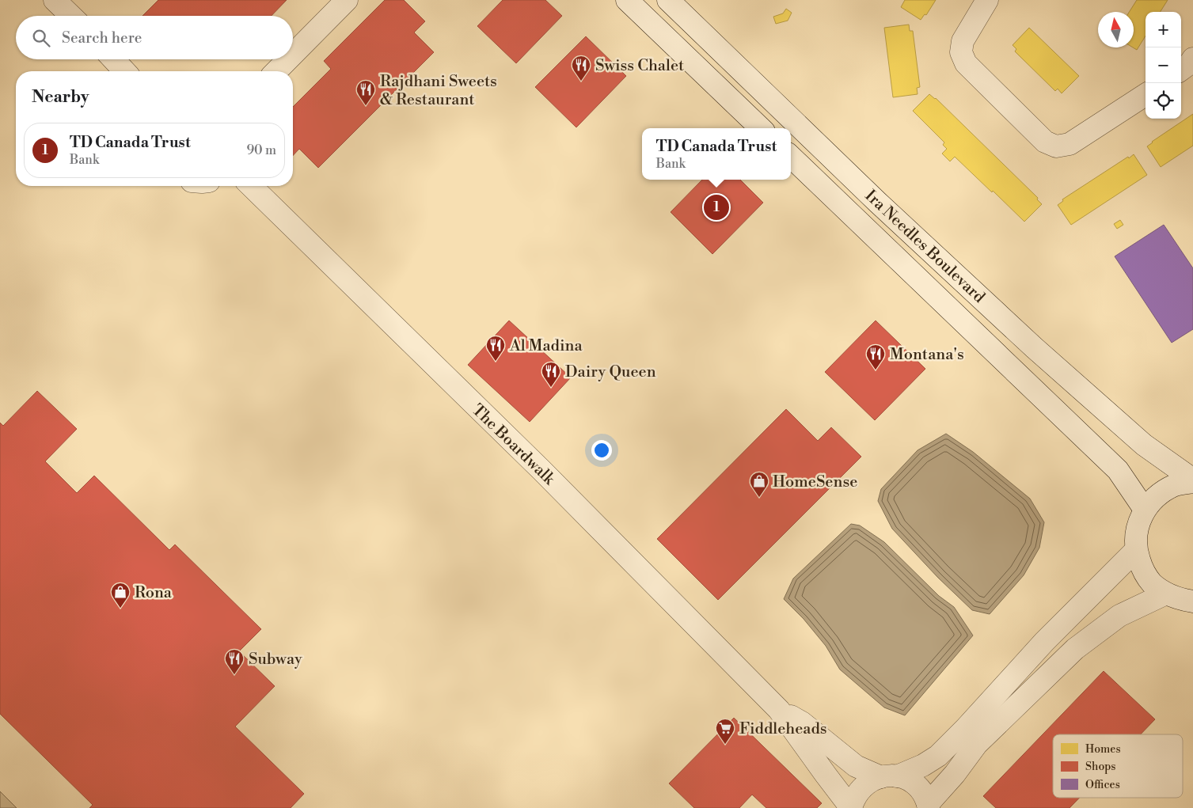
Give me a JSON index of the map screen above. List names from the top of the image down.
{
  "streets": {
    "street": ["Ira Needles Boulevard", "The Boardwalk"]
  },
  "places": {
    "restaurant": [
      "Swiss Chalet",
      "Rajdhani Sweets & Restaurant",
      "Al Madina",
      "Montana's",
      "Dairy Queen",
      "Subway"
    ],
    "shop": ["HomeSense", "Rona"],
    "supermarket": ["Fiddleheads"]
  },
  "legend": ["Homes", "Shops", "Offices"],
  "north": "top",
  "page": {
    "map_buttons": ["+", "−"],
    "search": "Search here",
    "heading": "Nearby",
    "list": [
      {
        "mark": "1",
        "name": "TD Canada Trust",
        "note": "Bank",
        "value": "90 m"
      }
    ],
    "popup": ["TD Canada Trust", "Bank"],
    "pins": "1"
  }
}
